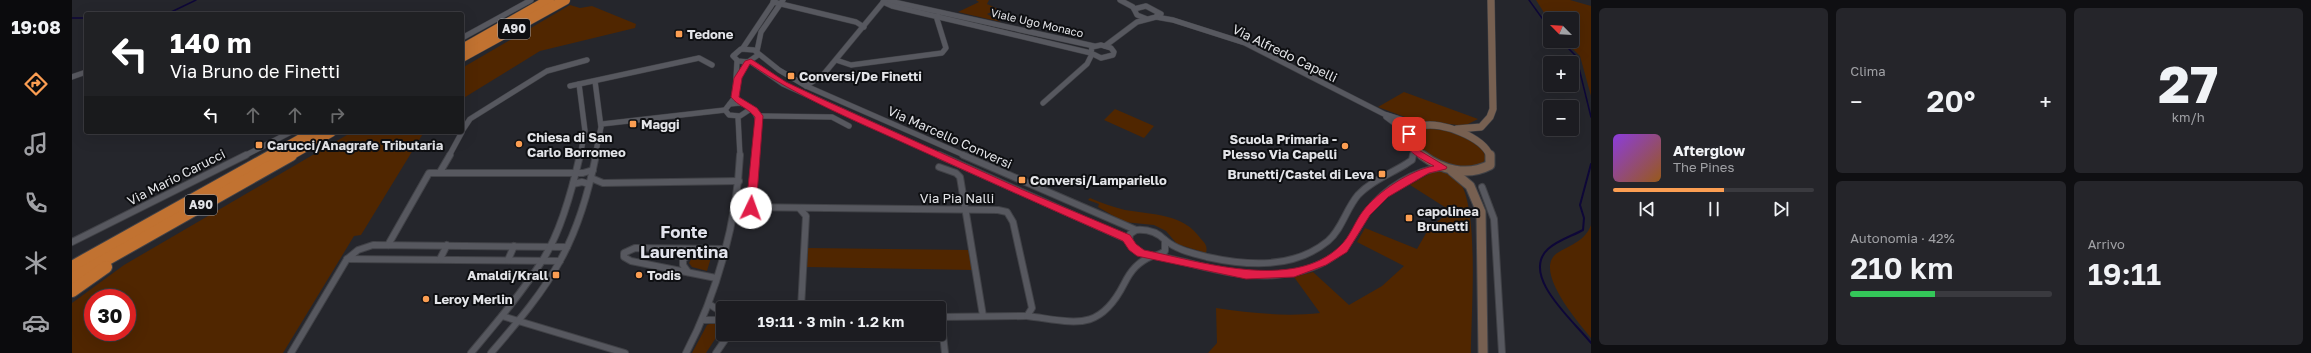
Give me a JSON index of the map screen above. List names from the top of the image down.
{
  "streets": {
    "highway": ["A90"],
    "street": [
      "Viale Ugo Monaco",
      "Via Alfredo Capelli",
      "Via Marcello Conversi",
      "Via Mario Carucci",
      "Via Pia Nalli"
    ]
  },
  "districts": ["Fonte Laurentina"],
  "places": {
    "transit": [
      "Tedone",
      "Conversi/De Finetti",
      "Maggi",
      "Carucci/Anagrafe Tributaria",
      "Brunetti/Castel di Leva",
      "Conversi/Lampariello",
      "capolinea Brunetti",
      "Amaldi/Krall"
    ],
    "other": [
      "Chiesa di San Carlo Borromeo",
      "Scuola Primaria - Plesso Via Capelli",
      "Todis",
      "Leroy Merlin"
    ]
  },
  "north": "top left",
  "page": {
    "tabs": "19:08",
    "tile": [
      "Clima",
      ["27", "km/h"],
      ["Autonomia · 42%", "210 km"],
      ["Arrivo", "19:11"]
    ],
    "map_buttons": ["+", "−"],
    "turn": ["140 m", "Via Bruno de Finetti"],
    "heat": ["−", "20°", "+"],
    "song": ["Afterglow", "The Pines"],
    "limit": "30",
    "trip": "19:11 · 3 min · 1.2 km"
  }
}
